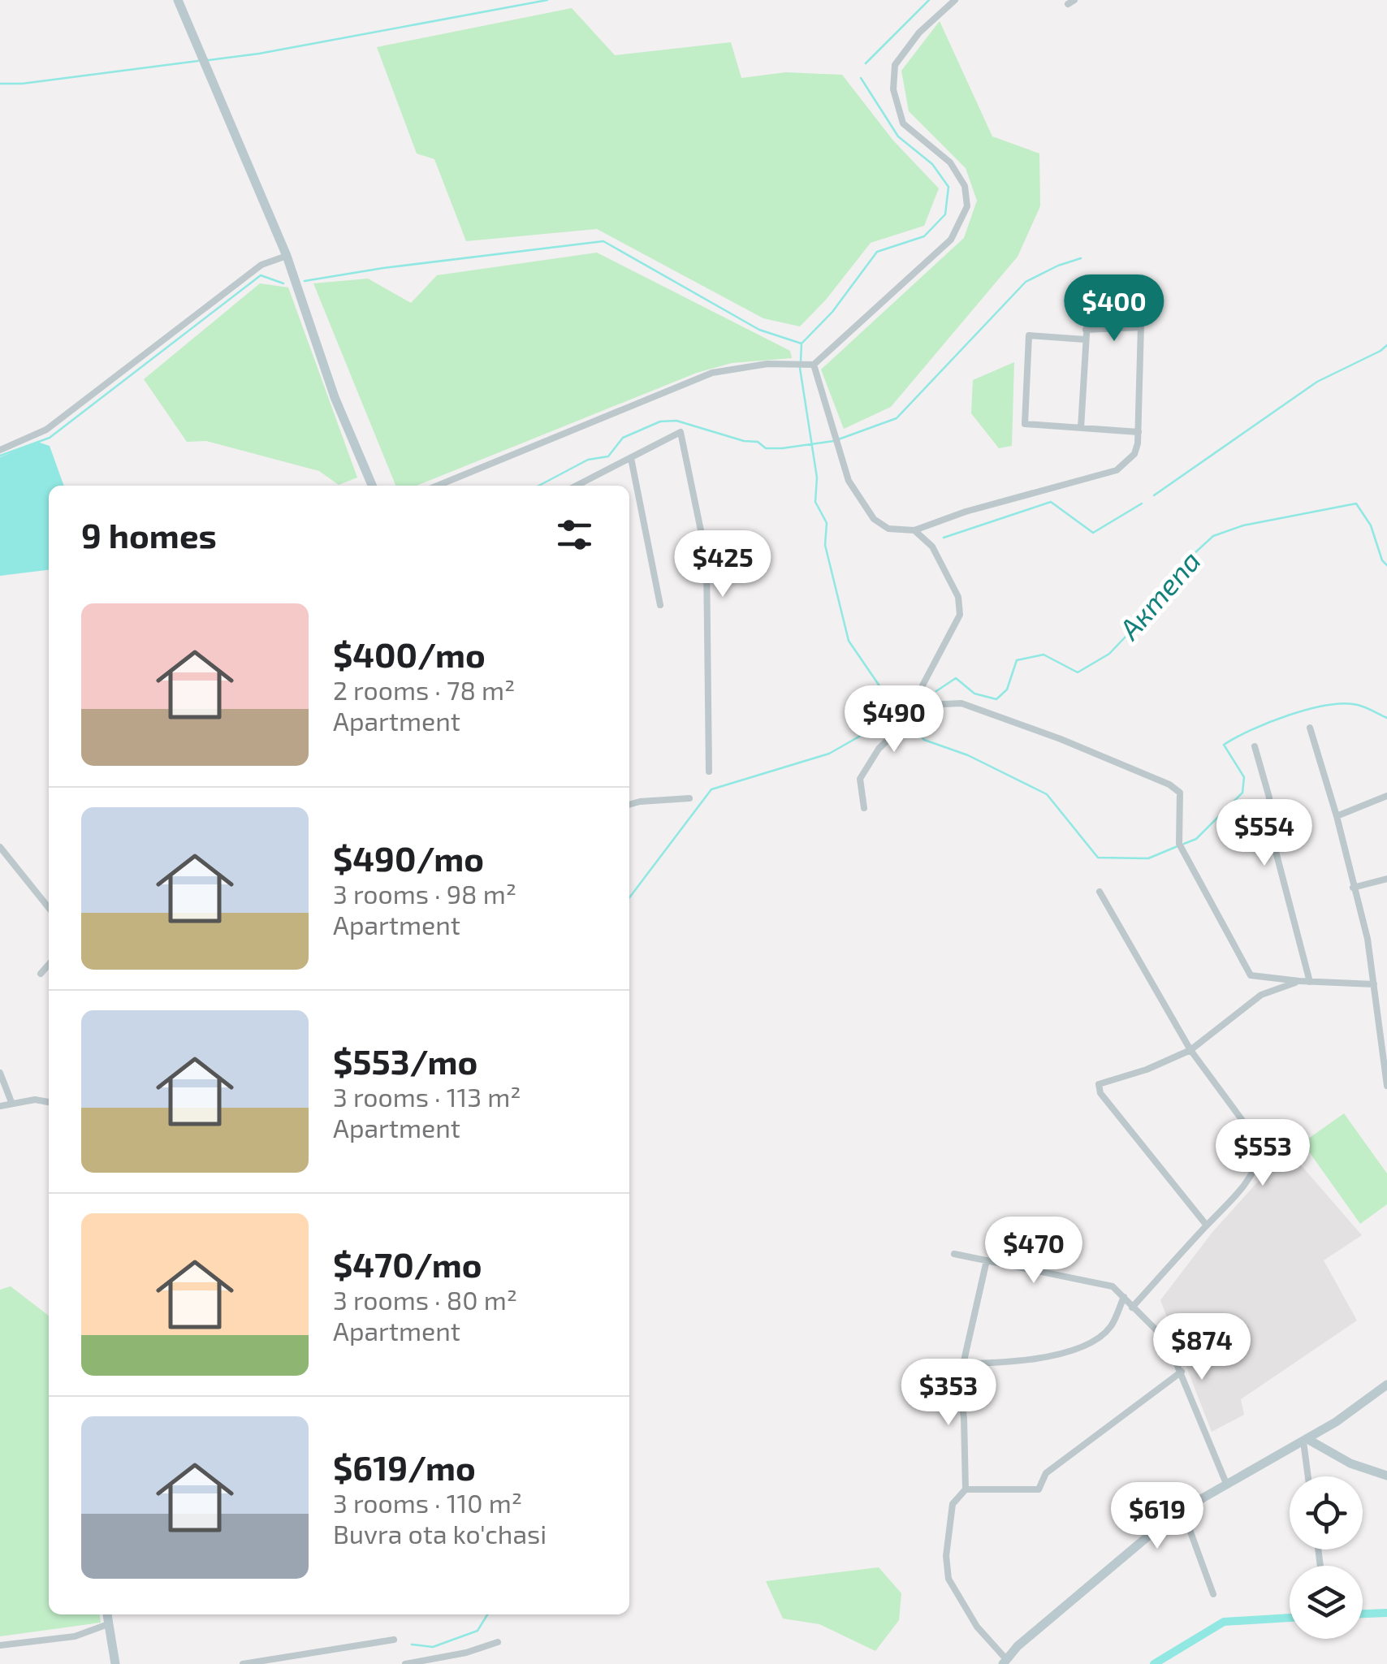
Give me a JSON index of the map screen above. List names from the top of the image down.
{
  "water": ["Актепа"],
  "page": {
    "price": [
      "$400",
      "$425",
      "$490",
      "$554",
      "$553",
      "$470",
      "$874",
      "$353",
      "$619"
    ],
    "heading": "9 homes",
    "list": [
      {
        "name": "$400/mo",
        "note": "2 rooms · 78 m² · Apartment"
      },
      {
        "name": "$490/mo",
        "note": "3 rooms · 98 m² · Apartment"
      },
      {
        "name": "$553/mo",
        "note": "3 rooms · 113 m² · Apartment"
      },
      {
        "name": "$470/mo",
        "note": "3 rooms · 80 m² · Apartment"
      },
      {
        "name": "$619/mo",
        "note": "3 rooms · 110 m² · Buvra ota ko'chasi"
      }
    ]
  }
}
